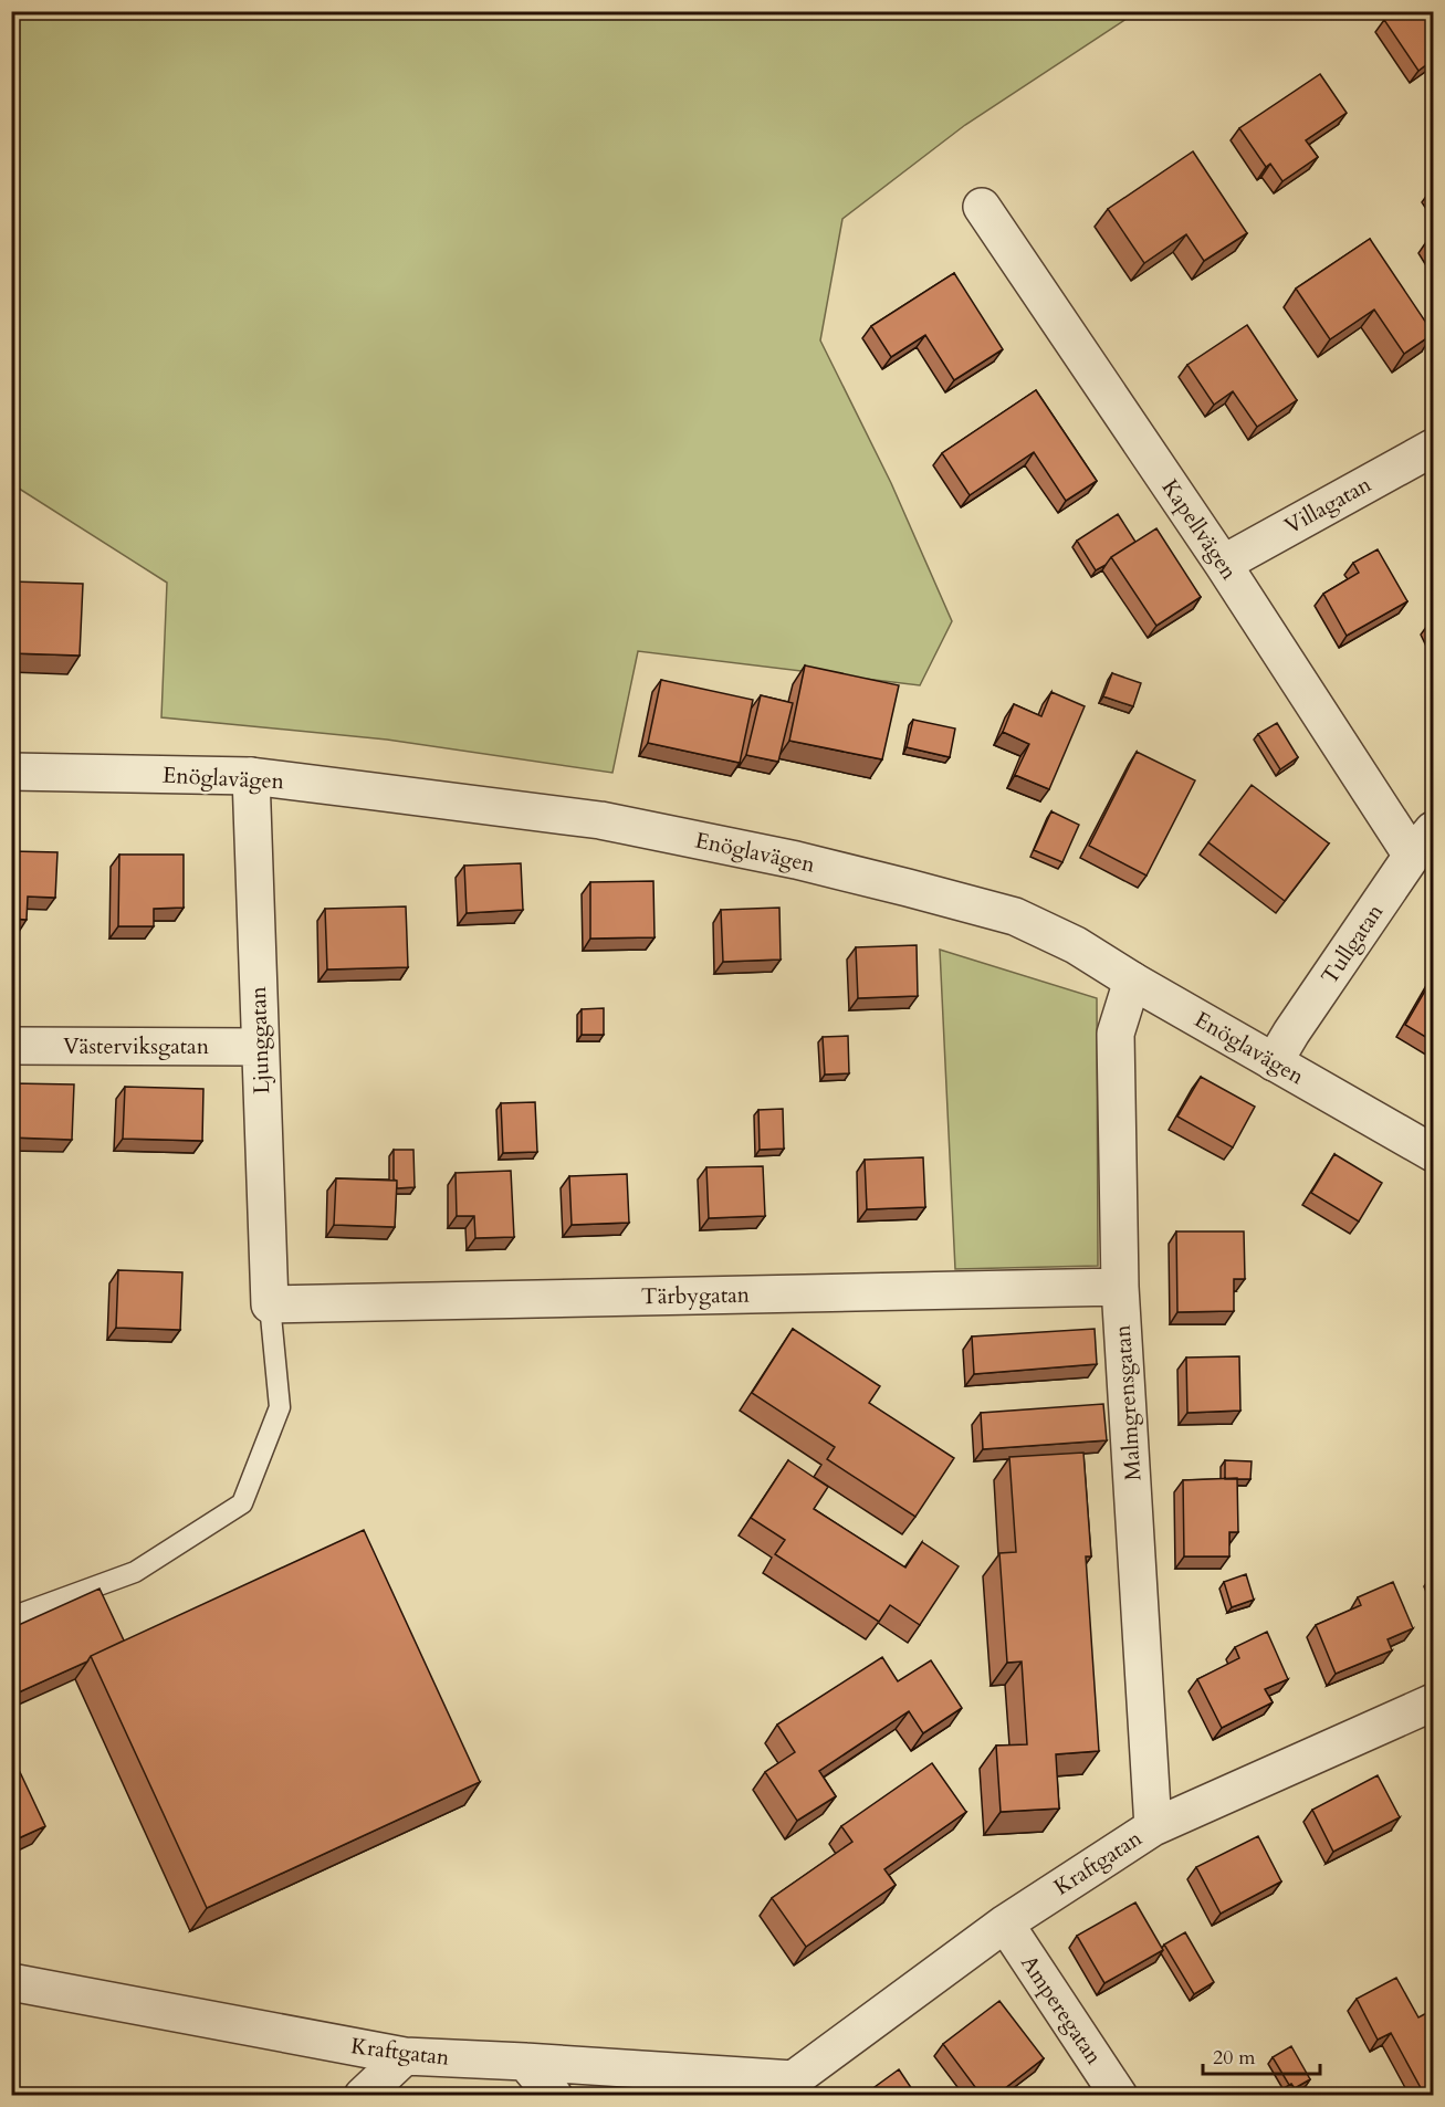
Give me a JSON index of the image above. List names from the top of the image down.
{
  "streets": {
    "street": [
      "Villagatan",
      "Kapellvägen",
      "Enöglavägen",
      "Tullgatan",
      "Ljunggatan",
      "Västerviksgatan",
      "Tärbygatan",
      "Malmgrensgatan",
      "Kraftgatan",
      "Amperegatan"
    ]
  },
  "crossings": [
    ["Villagatan", "Kapellvägen"],
    ["Kapellvägen", "Tullgatan"],
    ["Enöglavägen", "Tullgatan"],
    ["Enöglavägen", "Ljunggatan"],
    ["Enöglavägen", "Malmgrensgatan"],
    ["Ljunggatan", "Västerviksgatan"],
    ["Ljunggatan", "Tärbygatan"],
    ["Tärbygatan", "Malmgrensgatan"],
    ["Malmgrensgatan", "Kraftgatan"],
    ["Kraftgatan", "Amperegatan"]
  ],
  "scale_bar": "20 m"
}
